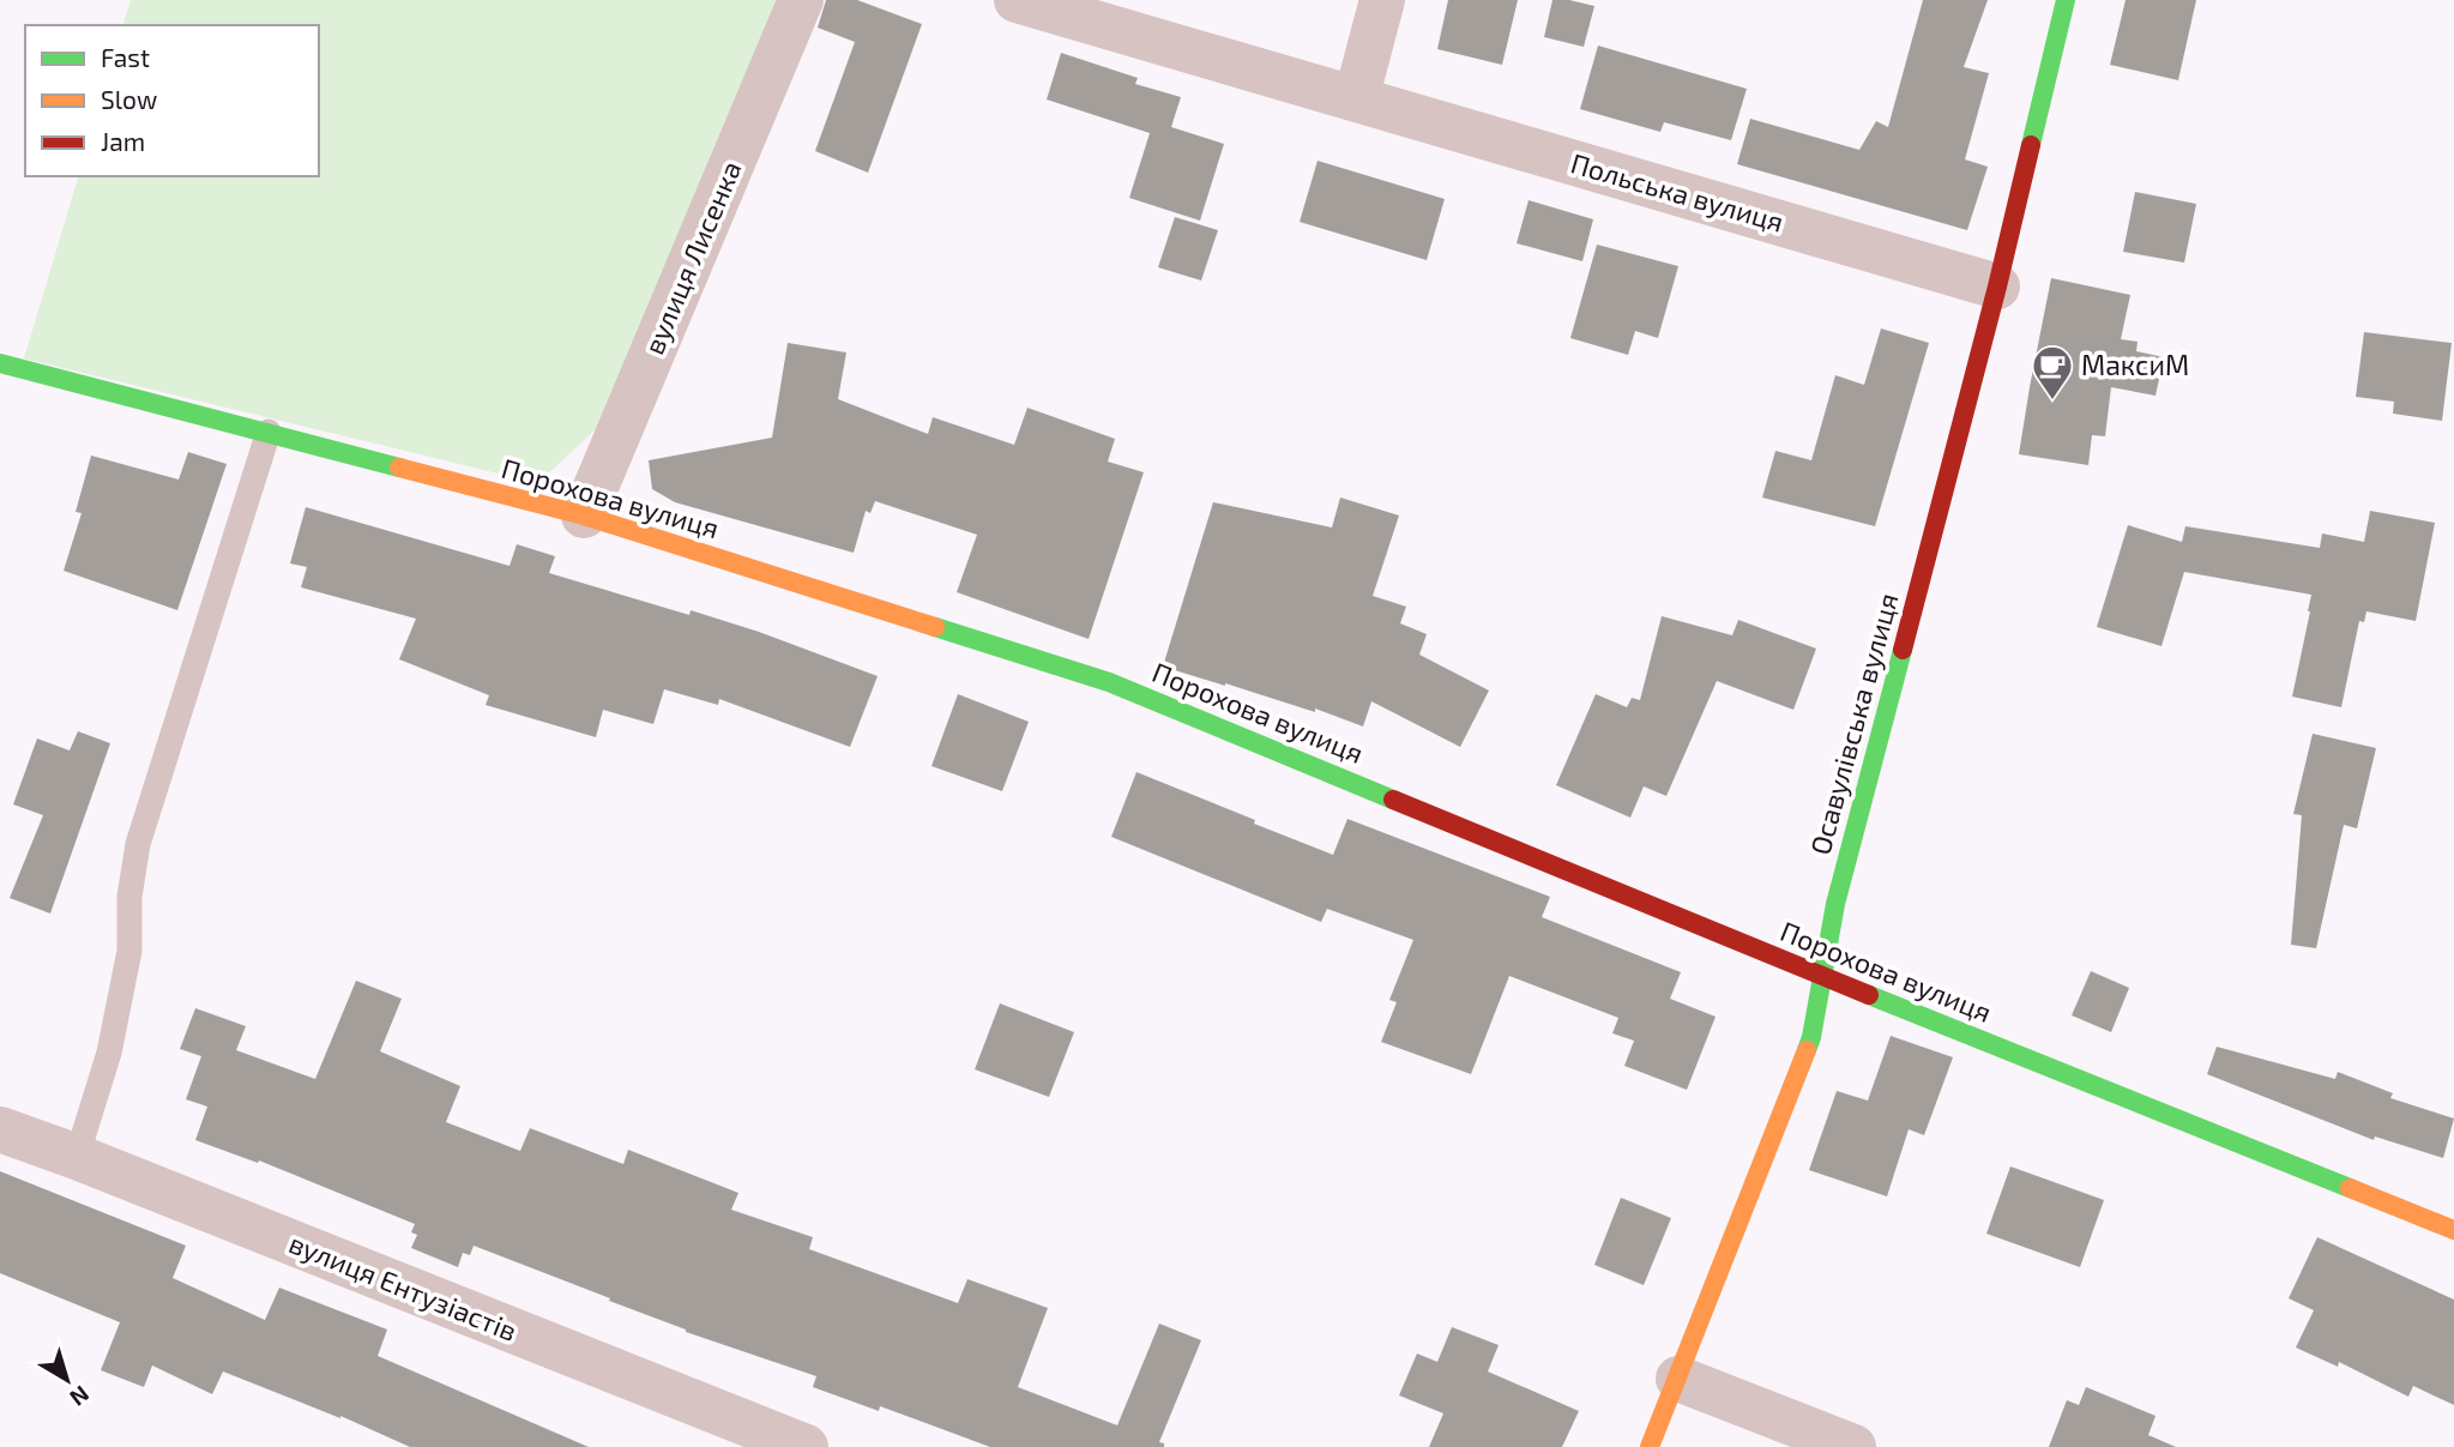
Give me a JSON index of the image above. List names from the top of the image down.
{
  "streets": {
    "street": [
      "Польська вулиця",
      "вулиця Лисенка",
      "Порохова вулиця",
      "Осавулівська вулиця",
      "вулиця Ентузіастів"
    ]
  },
  "crossings": [
    ["Польська вулиця", "Осавулівська вулиця"],
    ["вулиця Лисенка", "Порохова вулиця"],
    ["Порохова вулиця", "Осавулівська вулиця"]
  ],
  "places": {
    "cafe": ["МаксиМ"]
  },
  "legend": ["Fast", "Slow", "Jam"],
  "north": "bottom right"
}
